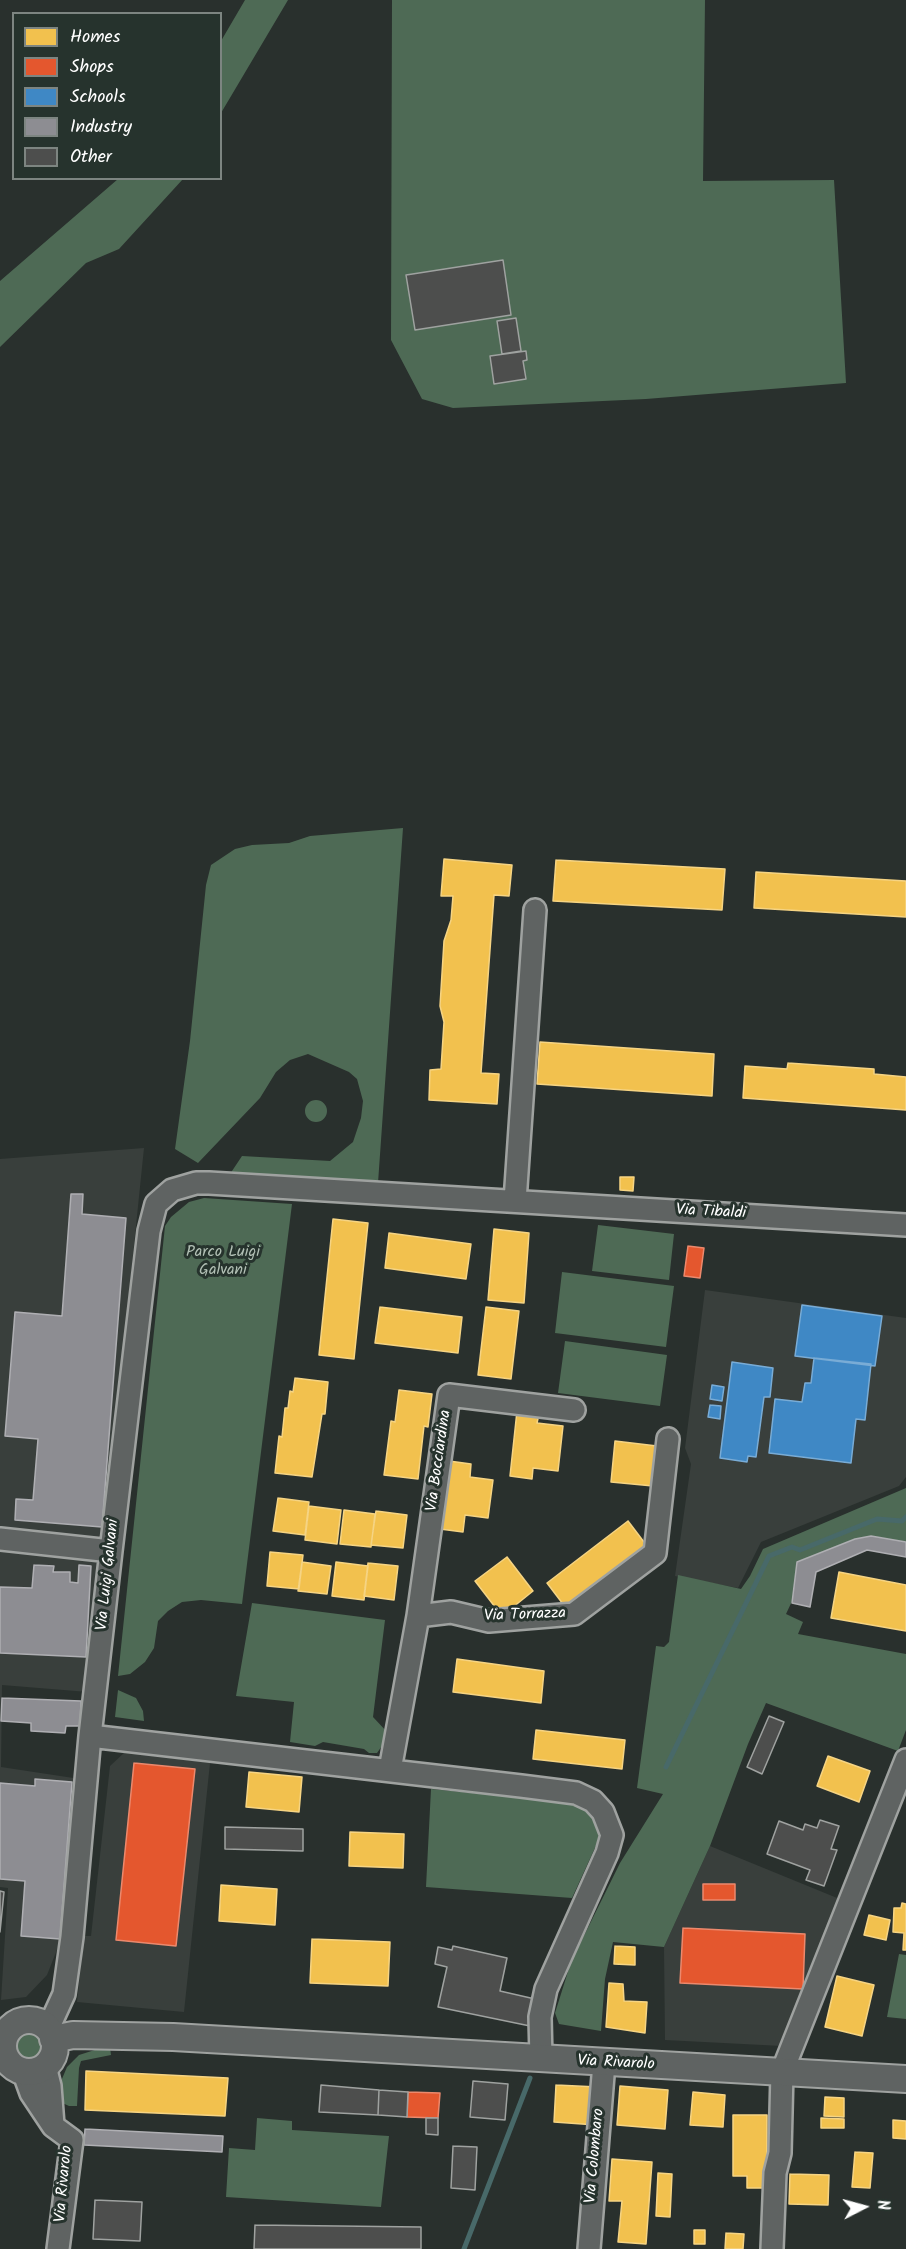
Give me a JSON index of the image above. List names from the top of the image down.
{
  "streets": {
    "main road": ["Via Rivarolo"],
    "street": [
      "Via Tibaldi",
      "Via Bocciardina",
      "Via Luigi Galvani",
      "Via Torrazza",
      "Via Colombaro"
    ]
  },
  "crossings": [
    ["Via Tibaldi", "Via Luigi Galvani"],
    ["Via Bocciardina", "Via Torrazza"],
    ["Via Luigi Galvani", "Via Rivarolo"],
    ["Via Rivarolo", "Via Colombaro"]
  ],
  "parks": ["Parco Luigi Galvani"],
  "legend": [
    "Homes",
    "Shops",
    "Schools",
    "Industry",
    "Other"
  ],
  "north": "right"
}
